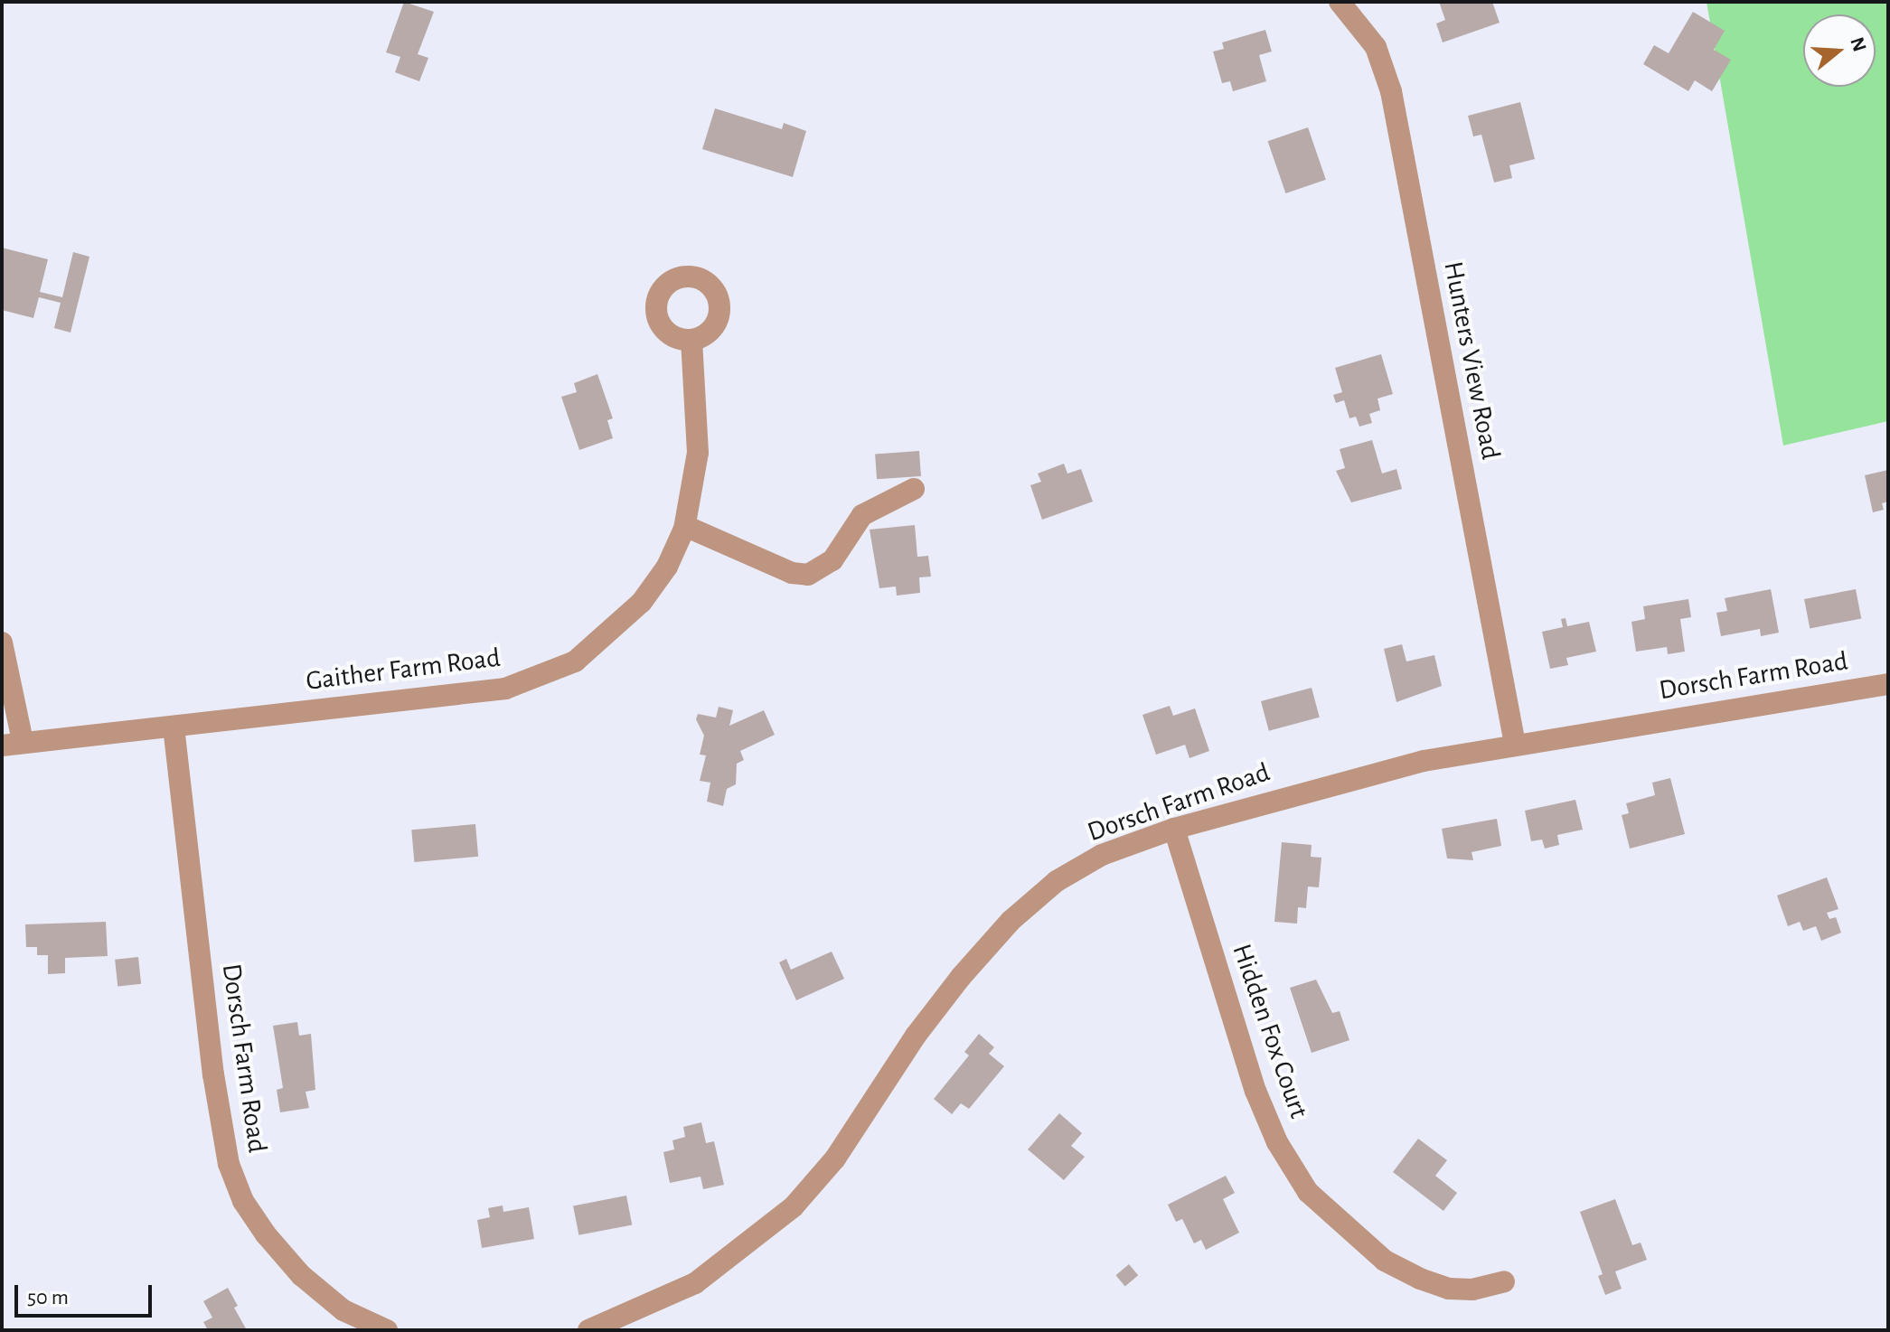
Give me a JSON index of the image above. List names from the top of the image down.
{
  "streets": {
    "street": [
      "Hunters View Road",
      "Gaither Farm Road",
      "Dorsch Farm Road",
      "Hidden Fox Court"
    ]
  },
  "crossings": [
    ["Hunters View Road", "Dorsch Farm Road"],
    ["Gaither Farm Road", "Dorsch Farm Road"],
    ["Dorsch Farm Road", "Hidden Fox Court"]
  ],
  "scale_bar": "50 m",
  "north": "right"
}
